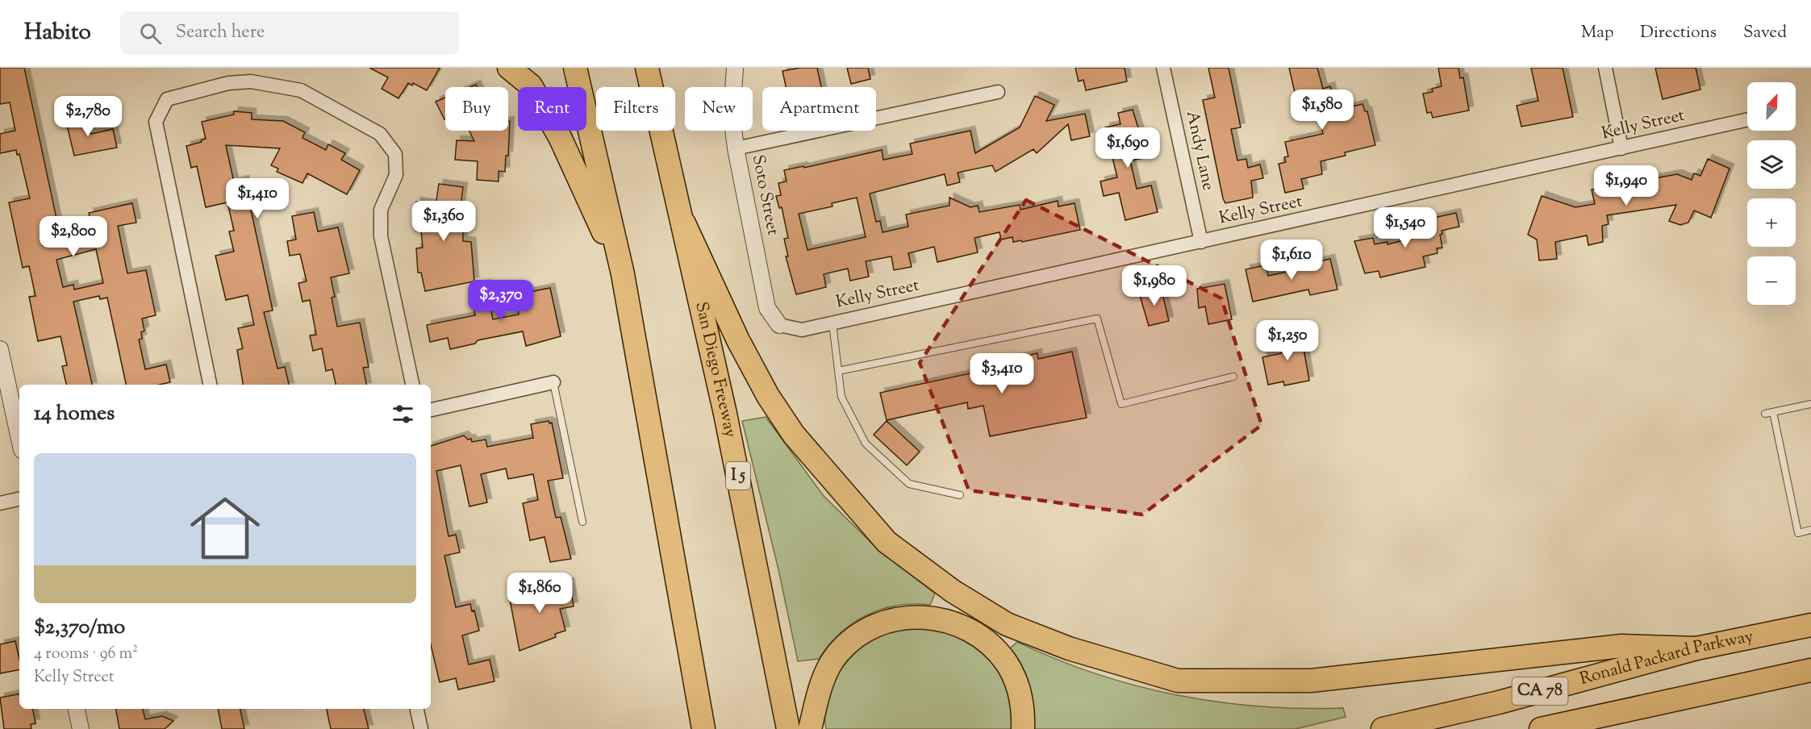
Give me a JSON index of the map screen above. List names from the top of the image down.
{
  "streets": {
    "highway": [
      "San Diego Freeway",
      "I 5",
      "Ronald Packard Parkway",
      "CA 78"
    ],
    "street": ["Kelly Street", "Andy Lane", "Soto Street"]
  },
  "crossings": [
    ["Kelly Street", "Andy Lane"],
    ["Kelly Street", "Soto Street"]
  ],
  "north": "top right",
  "page": {
    "header": "Habito",
    "search": "Search here",
    "nav": ["Map", "Directions", "Saved"],
    "map_buttons": ["+", "−"],
    "chip": [
      "Buy",
      "Rent",
      "Filters",
      "New",
      "Apartment"
    ],
    "price": [
      "$1,580",
      "$2,780",
      "$1,690",
      "$1,940",
      "$1,410",
      "$1,360",
      "$1,540",
      "$2,800",
      "$1,610",
      "$1,980",
      "$2,370",
      "$1,250",
      "$3,410",
      "$1,860"
    ],
    "heading": "14 homes",
    "list": [
      {
        "name": "$2,370/mo",
        "note": "4 rooms · 96 m² · Kelly Street"
      }
    ]
  }
}
